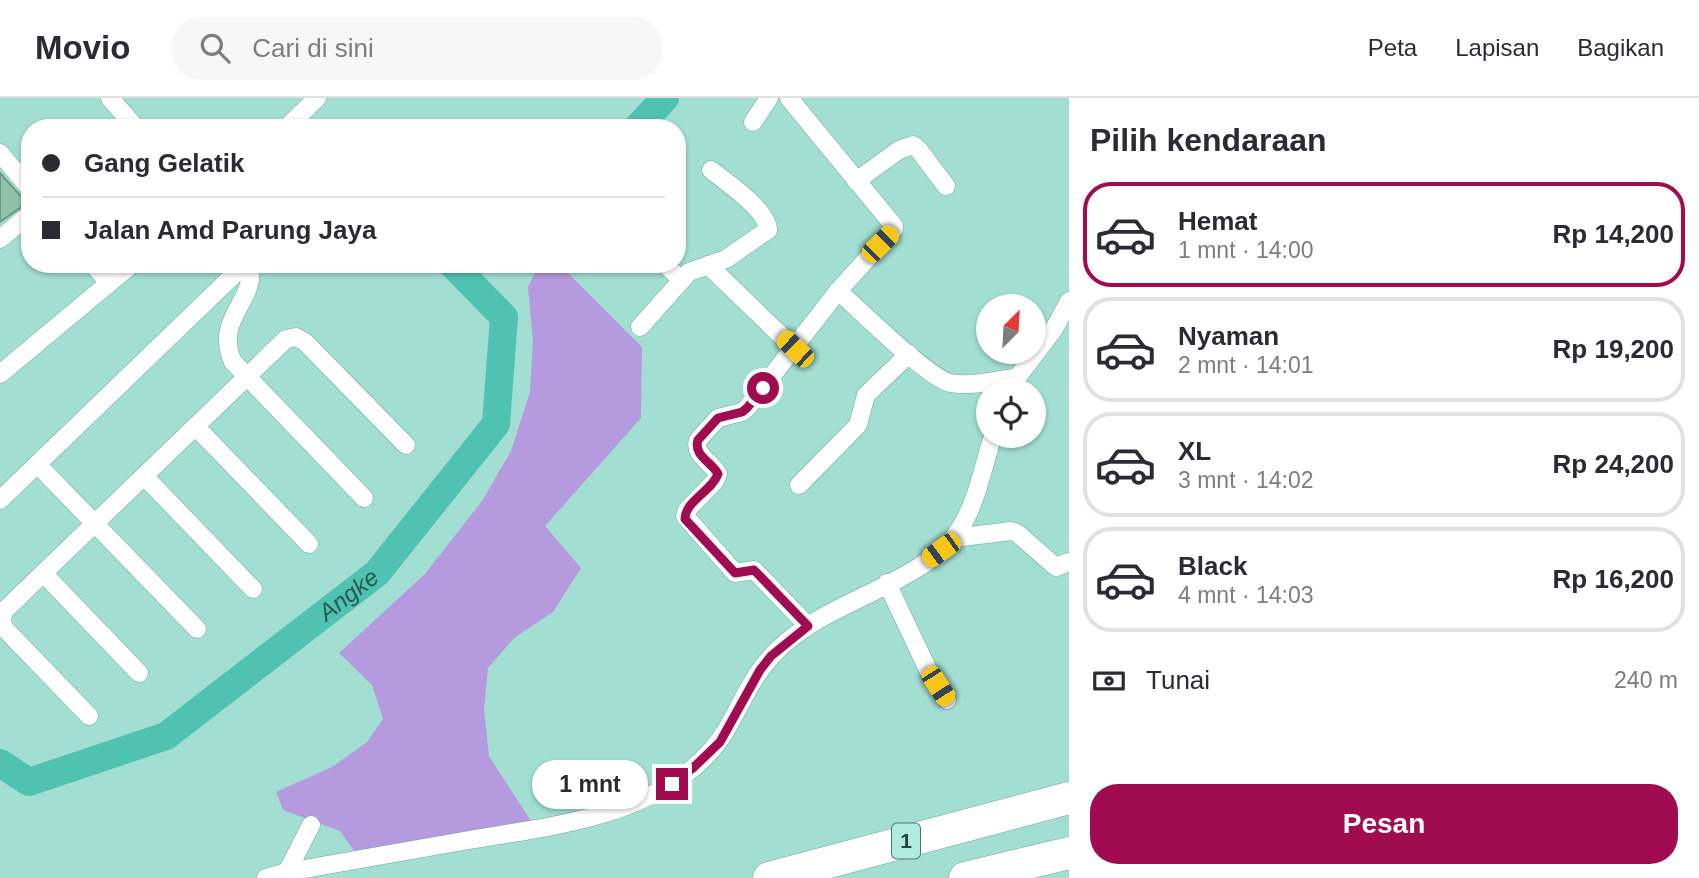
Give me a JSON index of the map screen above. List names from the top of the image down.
{
  "streets": {
    "highway": ["1"]
  },
  "water": ["Angke"],
  "north": "top right",
  "page": {
    "header": "Movio",
    "search": "Cari di sini",
    "nav": ["Peta", "Lapisan", "Bagikan"],
    "heading": "Pilih kendaraan",
    "banner": ["Gang Gelatik", "Jalan Amd Parung Jaya"],
    "list": [
      {
        "name": "Hemat",
        "note": "1 mnt · 14:00",
        "value": "Rp 14,200"
      },
      {
        "name": "Nyaman",
        "note": "2 mnt · 14:01",
        "value": "Rp 19,200"
      },
      {
        "name": "XL",
        "note": "3 mnt · 14:02",
        "value": "Rp 24,200"
      },
      {
        "name": "Black",
        "note": "4 mnt · 14:03",
        "value": "Rp 16,200"
      }
    ],
    "pay": ["Tunai", "240 m"],
    "bubble": "1 mnt",
    "buttons": "Pesan"
  }
}
